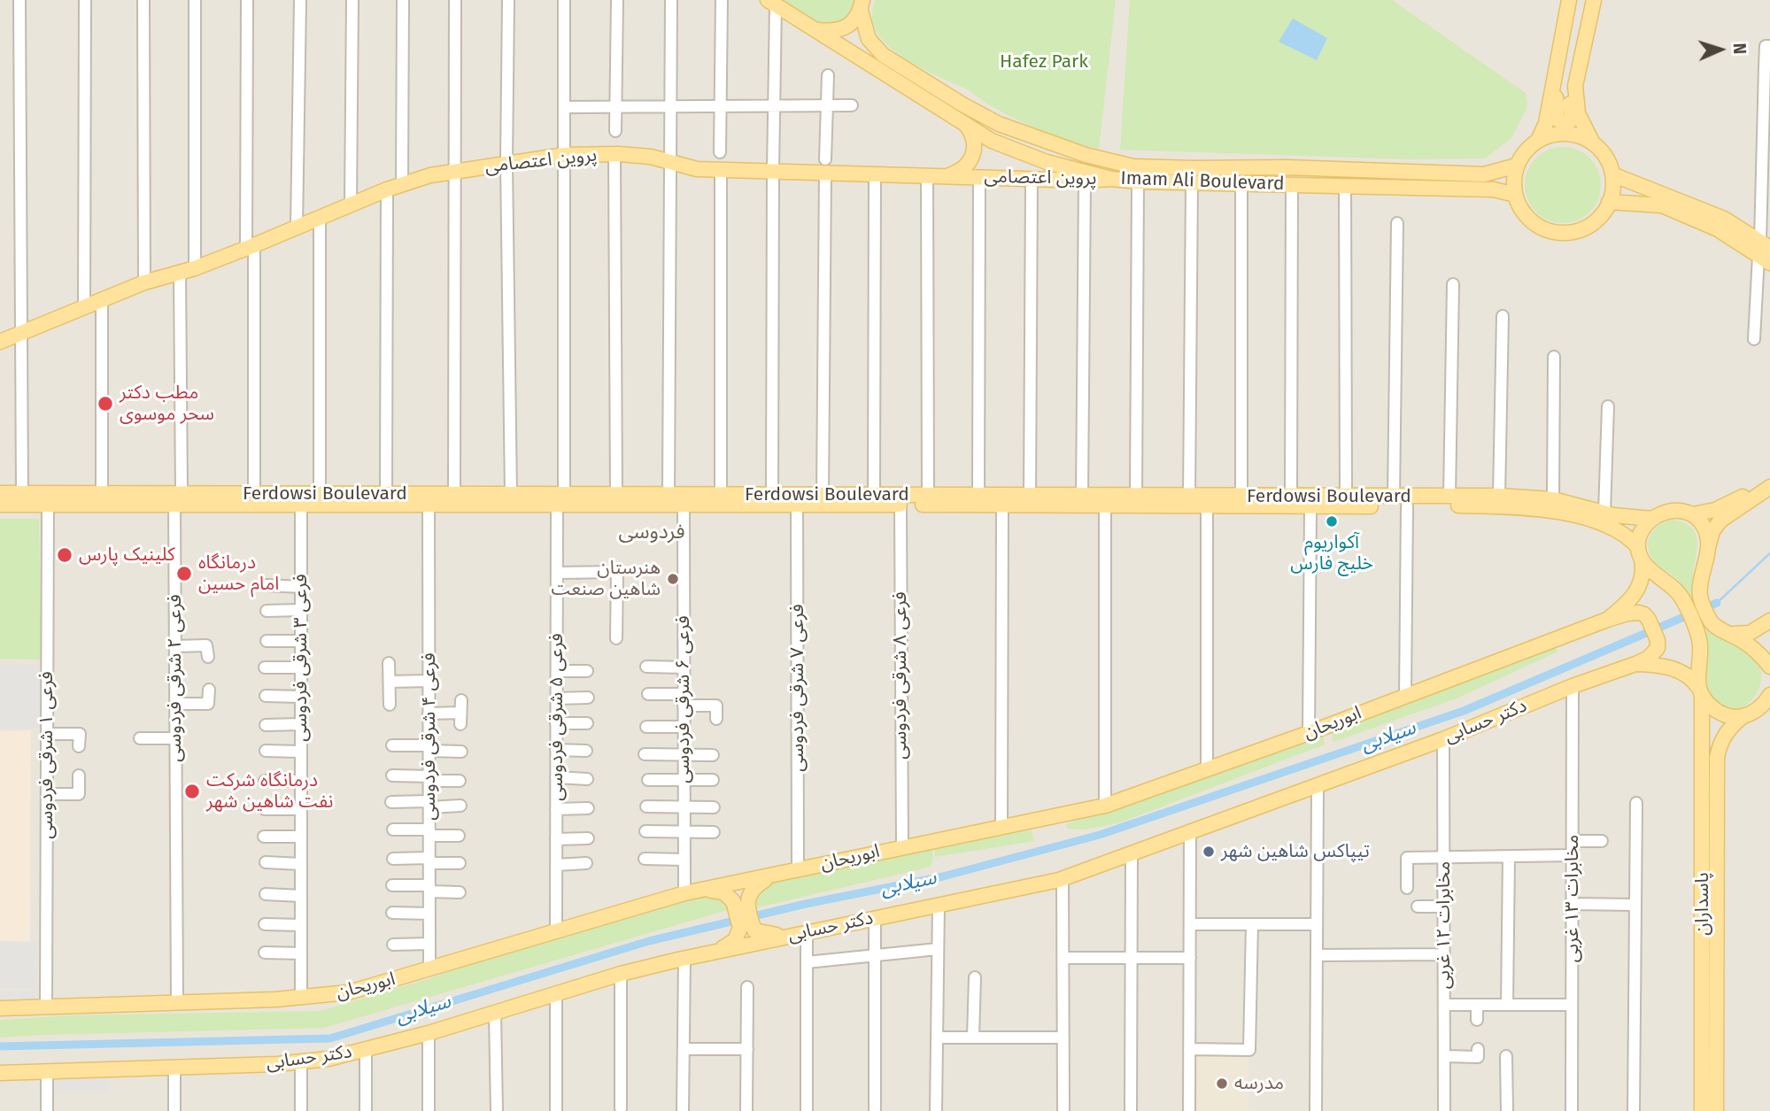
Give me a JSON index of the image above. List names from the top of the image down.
{
  "streets": {
    "main road": [
      "پروین اعتصامی",
      "Imam Ali Boulevard",
      "Ferdowsi Boulevard",
      "دکتر حسابی",
      "ابوریحان",
      "پاسداران"
    ],
    "street": [
      "فرعی ۳ شرقی فردوسی",
      "فرعی ۸ شرقی فردوسی",
      "فرعی ۲ شرقی فردوسی",
      "فرعی ۷ شرقی فردوسی",
      "فرعی ۶ شرقی فردوسی",
      "فرعی ۵ شرقی فردوسی",
      "فرعی ۴ شرقی فردوسی",
      "فرعی ۱ شرقی فردوسی",
      "مخابرات ۱۳ غربی",
      "مخابرات ۱۲ غربی"
    ]
  },
  "crossings": [
    ["پروین اعتصامی", "Imam Ali Boulevard"],
    ["پروین اعتصامی", "فرعی ۲ شرقی فردوسی"],
    ["پروین اعتصامی", "فرعی ۵ شرقی فردوسی"],
    ["Ferdowsi Boulevard", "فرعی ۳ شرقی فردوسی"],
    ["Ferdowsi Boulevard", "فرعی ۸ شرقی فردوسی"],
    ["Ferdowsi Boulevard", "فرعی ۲ شرقی فردوسی"],
    ["Ferdowsi Boulevard", "فرعی ۷ شرقی فردوسی"],
    ["Ferdowsi Boulevard", "فرعی ۶ شرقی فردوسی"],
    ["Ferdowsi Boulevard", "فرعی ۵ شرقی فردوسی"],
    ["Ferdowsi Boulevard", "ابوریحان"],
    ["Ferdowsi Boulevard", "فرعی ۴ شرقی فردوسی"],
    ["Ferdowsi Boulevard", "فرعی ۱ شرقی فردوسی"],
    ["Ferdowsi Boulevard", "پاسداران"],
    ["فرعی ۳ شرقی فردوسی", "ابوریحان"],
    ["فرعی ۸ شرقی فردوسی", "ابوریحان"],
    ["فرعی ۲ شرقی فردوسی", "ابوریحان"],
    ["فرعی ۷ شرقی فردوسی", "ابوریحان"],
    ["فرعی ۶ شرقی فردوسی", "ابوریحان"],
    ["فرعی ۵ شرقی فردوسی", "ابوریحان"],
    ["دکتر حسابی", "مخابرات ۱۳ غربی"],
    ["دکتر حسابی", "مخابرات ۱۲ غربی"],
    ["ابوریحان", "فرعی ۴ شرقی فردوسی"],
    ["ابوریحان", "فرعی ۱ شرقی فردوسی"]
  ],
  "districts": ["فردوسی"],
  "water": ["سیلابی"],
  "parks": ["Hafez Park"],
  "places": [
    "مطب دکتر سحر موسوی",
    "آکواریوم خلیج فارس",
    "کلینیک پارس",
    "درمانگاه امام حسین",
    "هنرستان شاهین صنعت",
    "درمانگاه شرکت نفت شاهین شهر",
    "تیپاکس شاهین شهر",
    "مدرسه"
  ],
  "north": "right"
}
